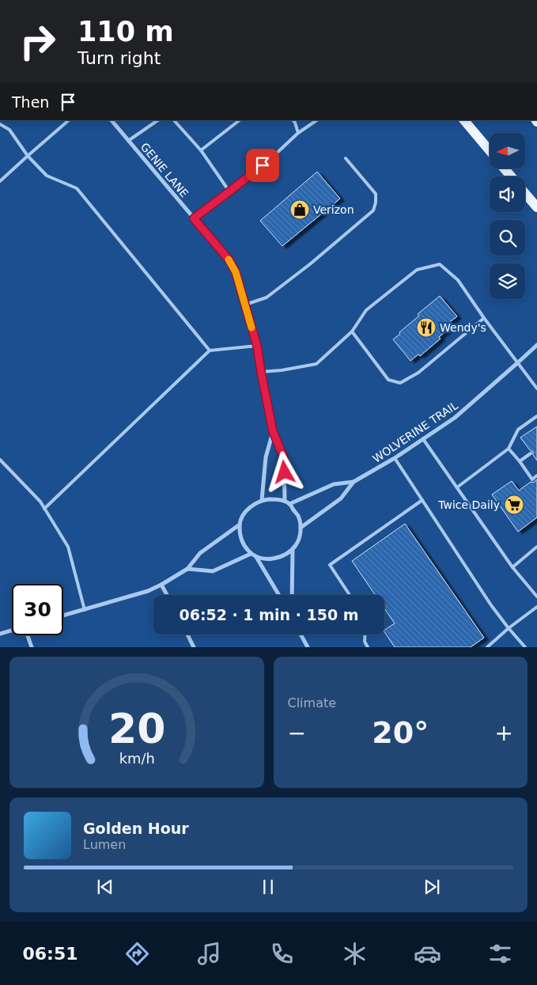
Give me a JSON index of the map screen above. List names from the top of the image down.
{
  "streets": {
    "street": ["GENIE LANE", "WOLVERINE TRAIL"]
  },
  "crossings": [
    ["GENIE LANE", "WOLVERINE TRAIL"]
  ],
  "places": {
    "shop": ["Verizon"],
    "restaurant": ["Wendy's"],
    "supermarket": ["Twice Daily"]
  },
  "north": "left",
  "page": {
    "turn": ["110 m", "Turn right"],
    "then": "Then",
    "limit": "30",
    "trip": "06:52 · 1 min · 150 m",
    "tile": "Climate",
    "heat": ["−", "20°", "+"],
    "song": ["Golden Hour", "Lumen"],
    "tabs": "06:51",
    "gauge": ["20", "km/h"]
  }
}
